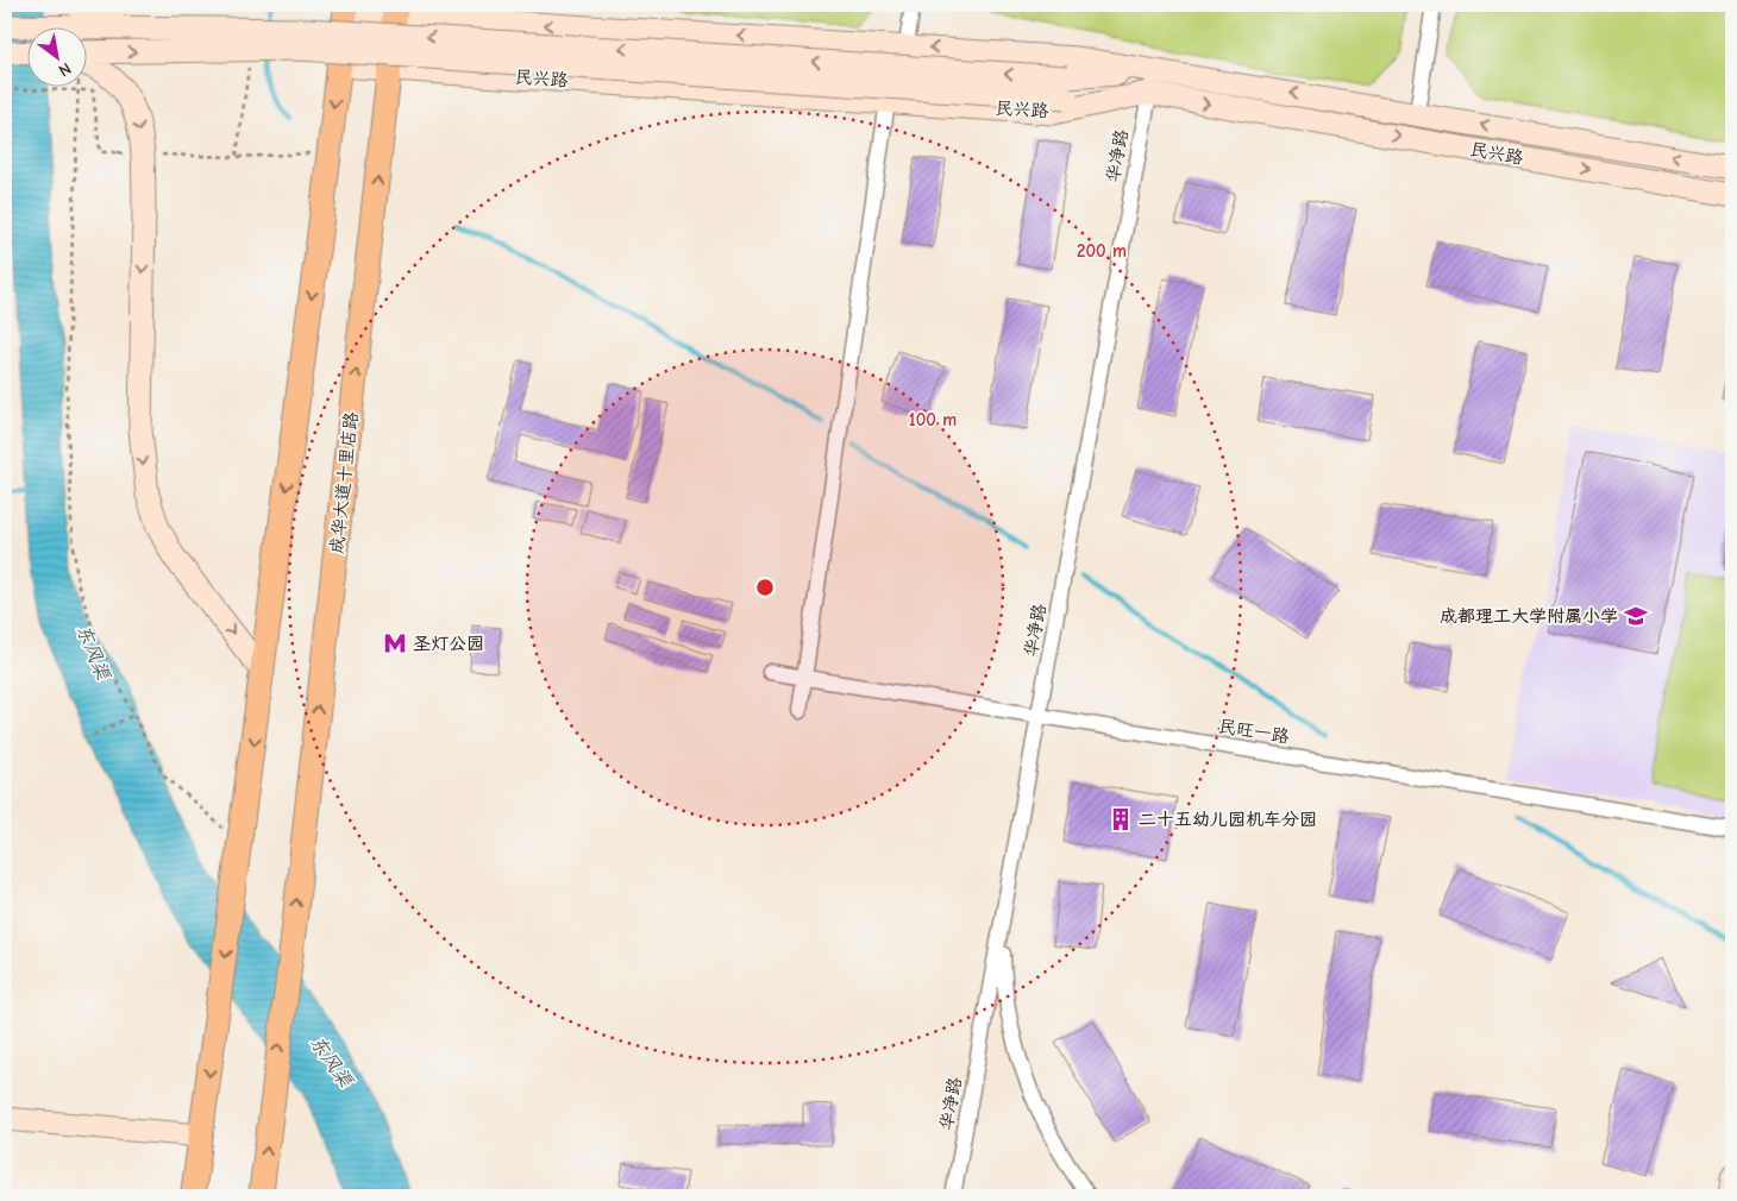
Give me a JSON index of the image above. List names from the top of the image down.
{
  "streets": {
    "main road": ["民兴路", "成华大道十里店路"],
    "street": ["华净路", "民旺一路"]
  },
  "crossings": [
    ["民兴路", "华净路"],
    ["民兴路", "成华大道十里店路"],
    ["华净路", "民旺一路"]
  ],
  "water": ["东风渠"],
  "places": {
    "school or university": ["成都理工大学附属小学"],
    "metro station": ["圣灯公园"],
    "building": ["二十五幼儿园机车分园"]
  },
  "north": "bottom right",
  "rings": ["200 m", "100 m"]
}
